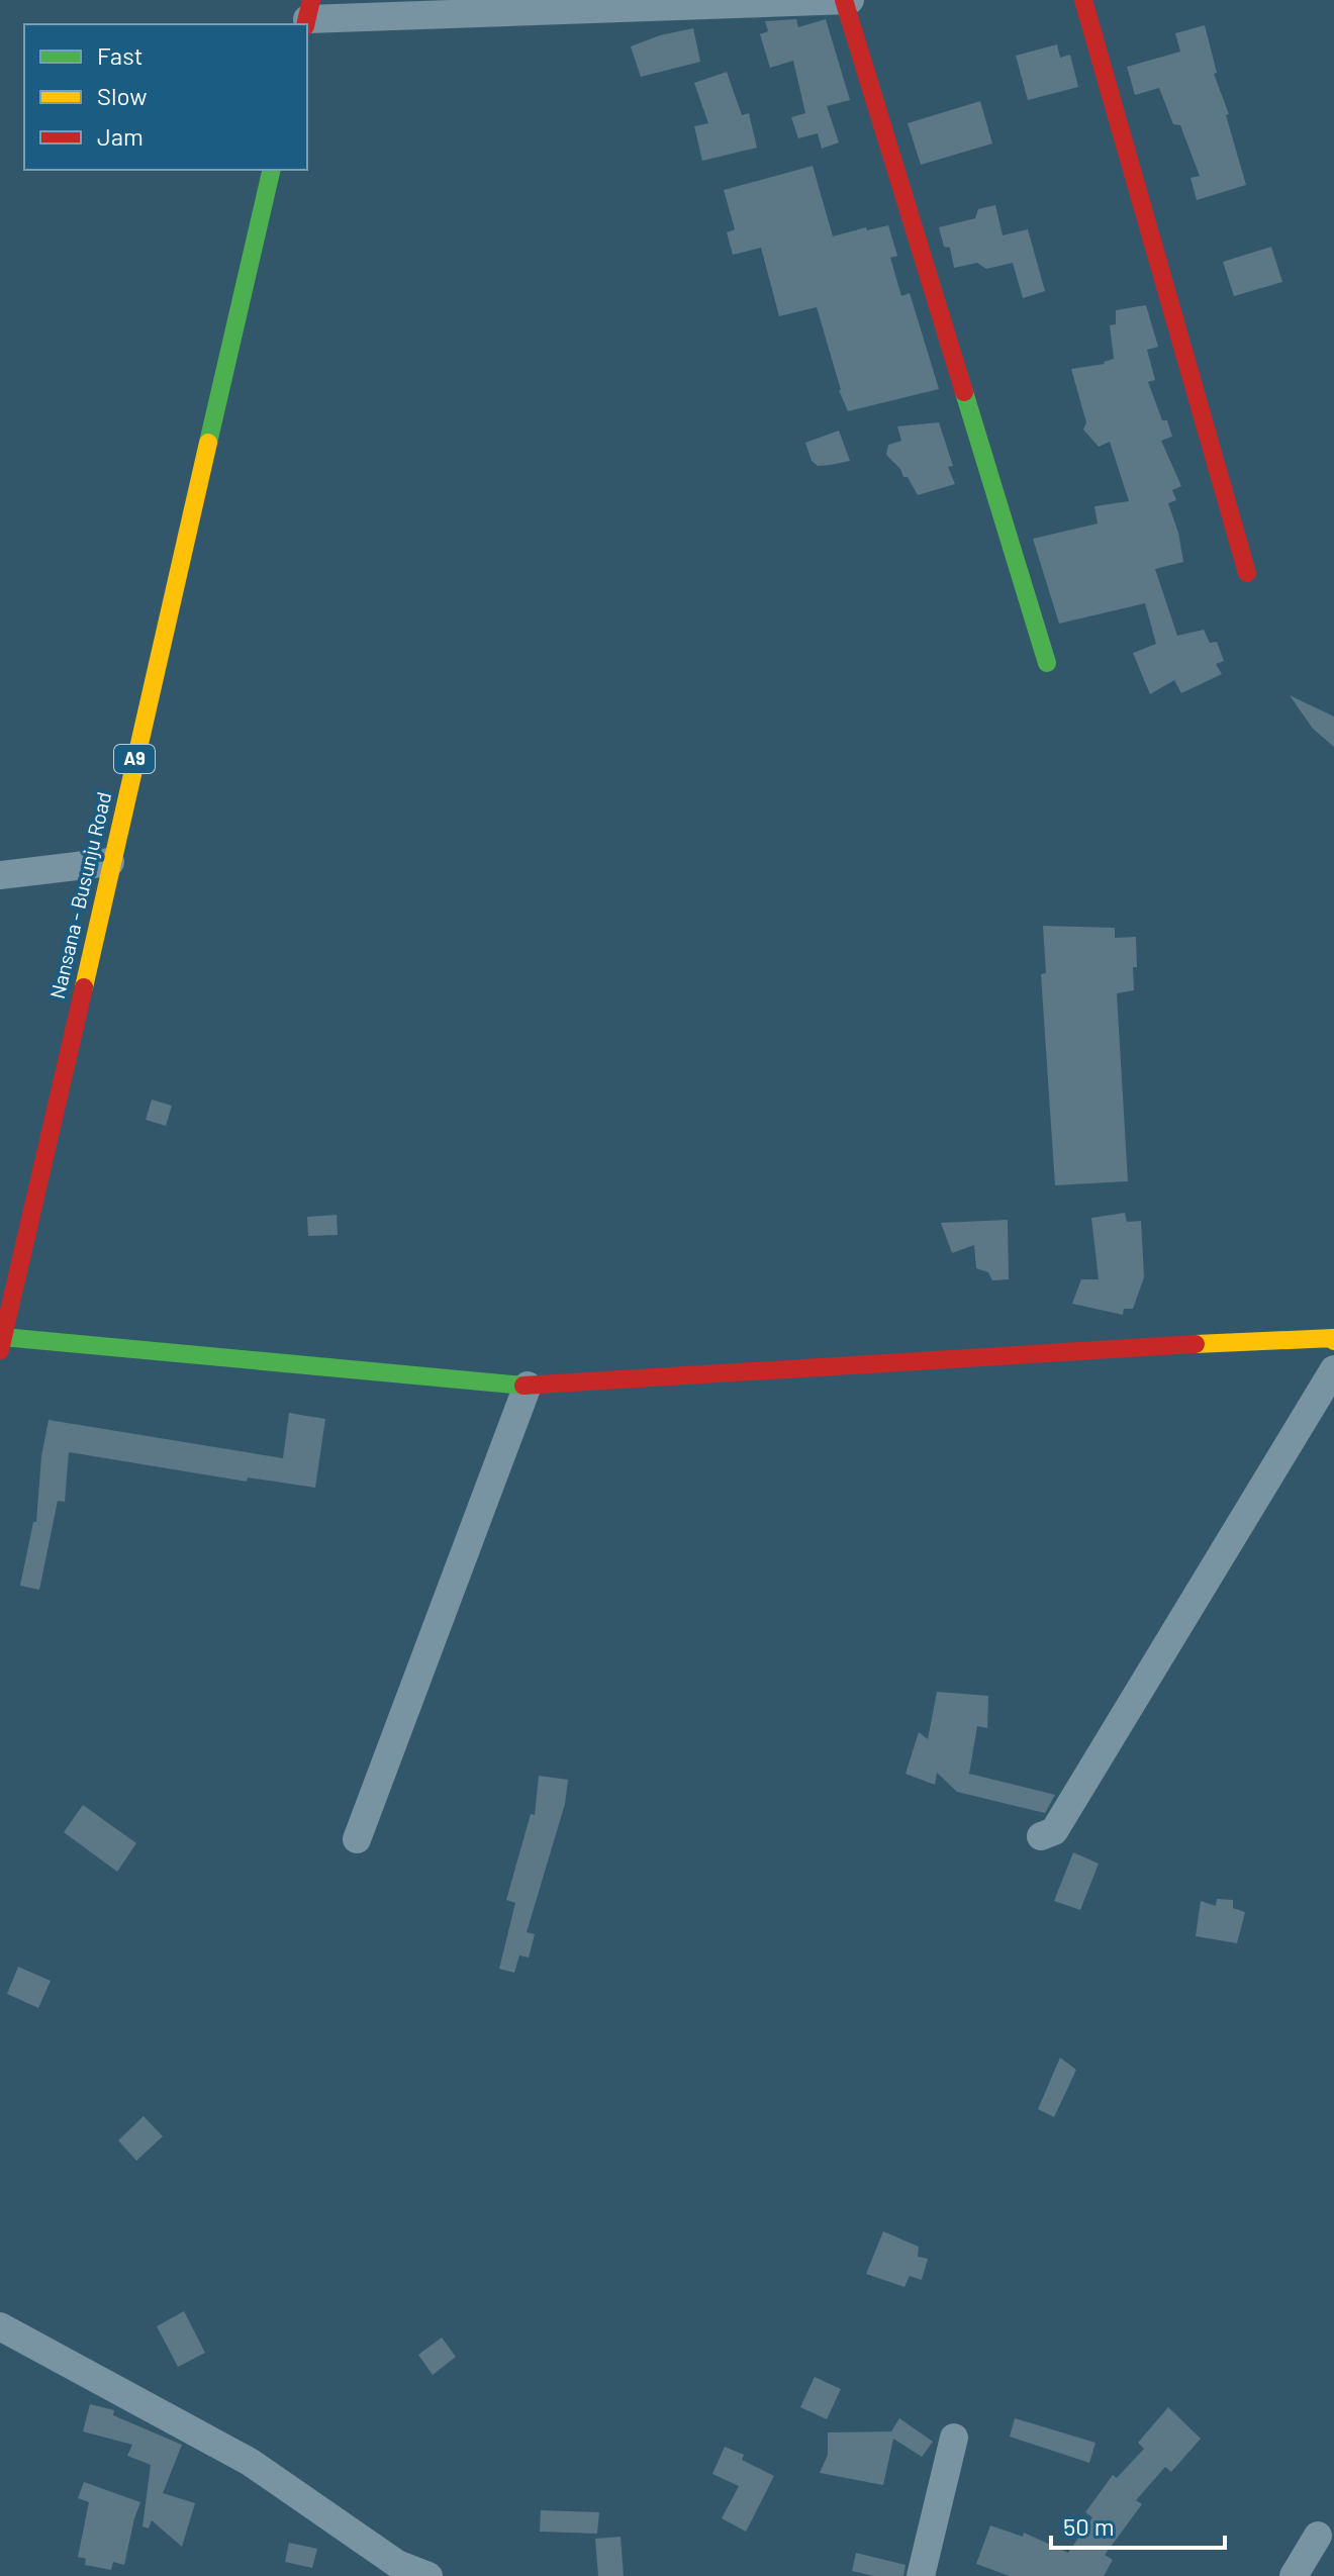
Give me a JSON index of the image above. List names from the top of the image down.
{
  "streets": {
    "street": ["A9", "Nansana - Busunju Road"]
  },
  "legend": ["Fast", "Slow", "Jam"],
  "scale_bar": "50 m"
}
